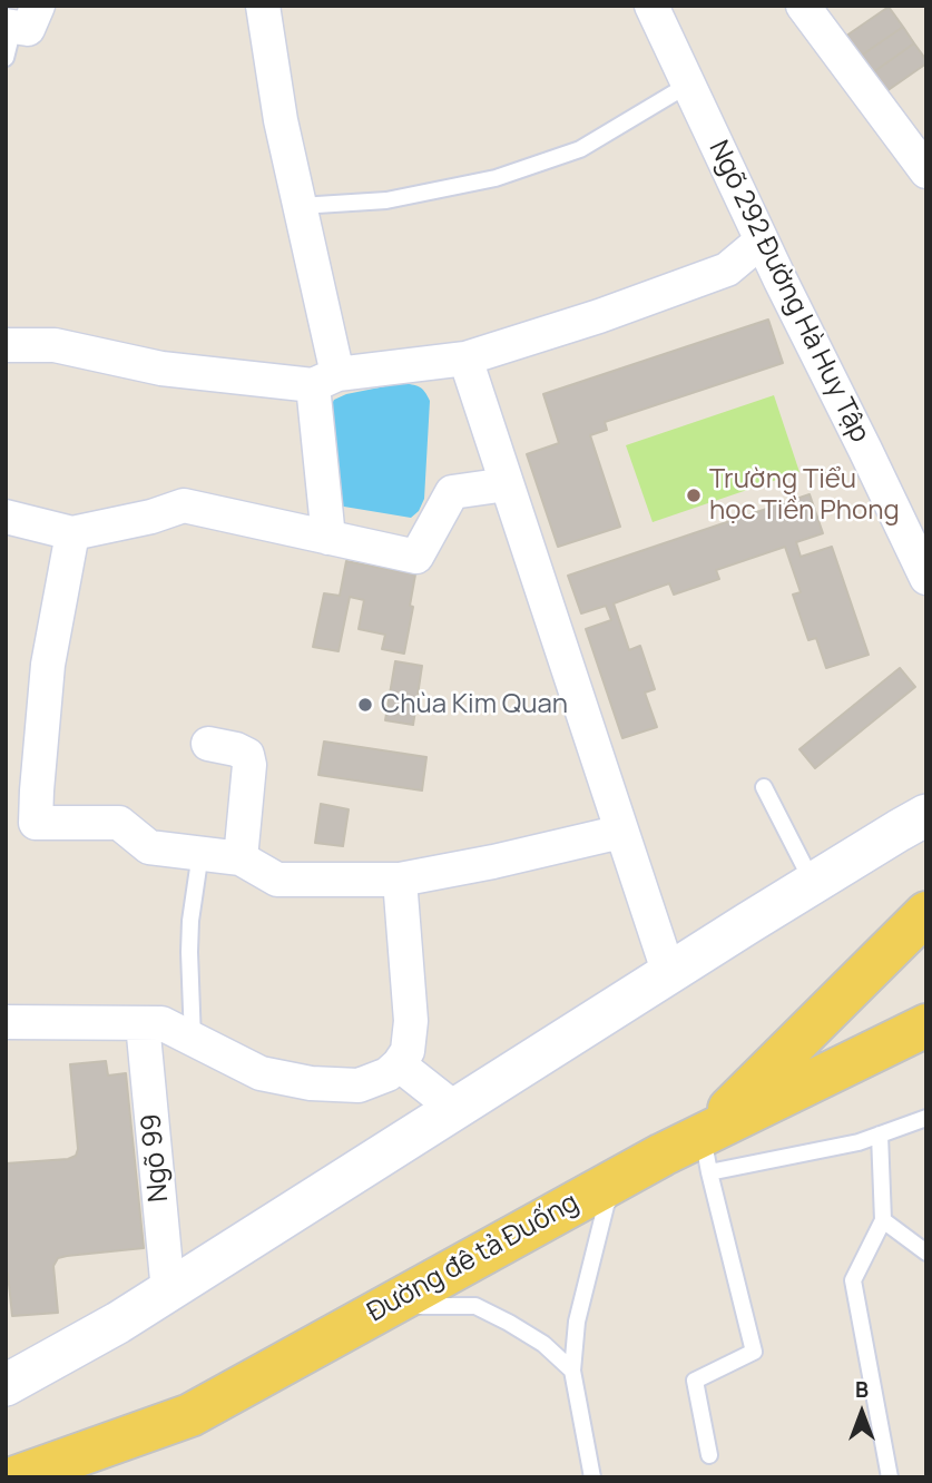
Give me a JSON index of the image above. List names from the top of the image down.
{
  "streets": {
    "main road": ["Đường đê tả Đuống"],
    "street": ["Ngõ 292 Đường Hà Huy Tập", "Ngõ 99"]
  },
  "places": ["Trường Tiểu học Tiền Phong", "Chùa Kim Quan"],
  "north": "top"
}
